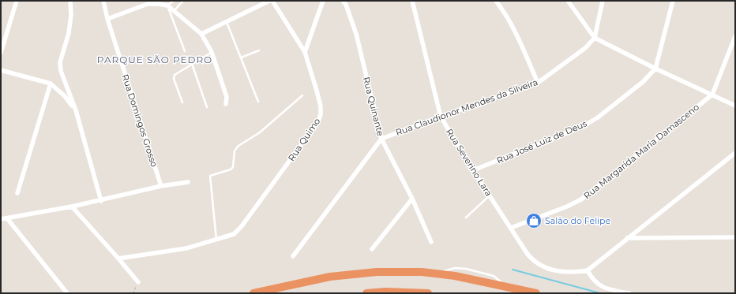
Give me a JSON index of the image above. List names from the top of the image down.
{
  "streets": {
    "street": [
      "Rua Quinante",
      "Rua Claudionor Mendes da Silveira",
      "Rua Domingos Grosso",
      "Rua Quimo",
      "Rua José Luiz de Deus",
      "Rua Margarida Maria Damasceno",
      "Rua Severino Lara"
    ]
  },
  "crossings": [
    ["Rua Quinante", "Rua Claudionor Mendes da Silveira"],
    ["Rua Claudionor Mendes da Silveira", "Rua Severino Lara"],
    ["Rua José Luiz de Deus", "Rua Severino Lara"],
    ["Rua Margarida Maria Damasceno", "Rua Severino Lara"]
  ],
  "districts": ["PARQUE SÃO PEDRO"],
  "places": {
    "shop": ["Salão do Felipe"]
  }
}
